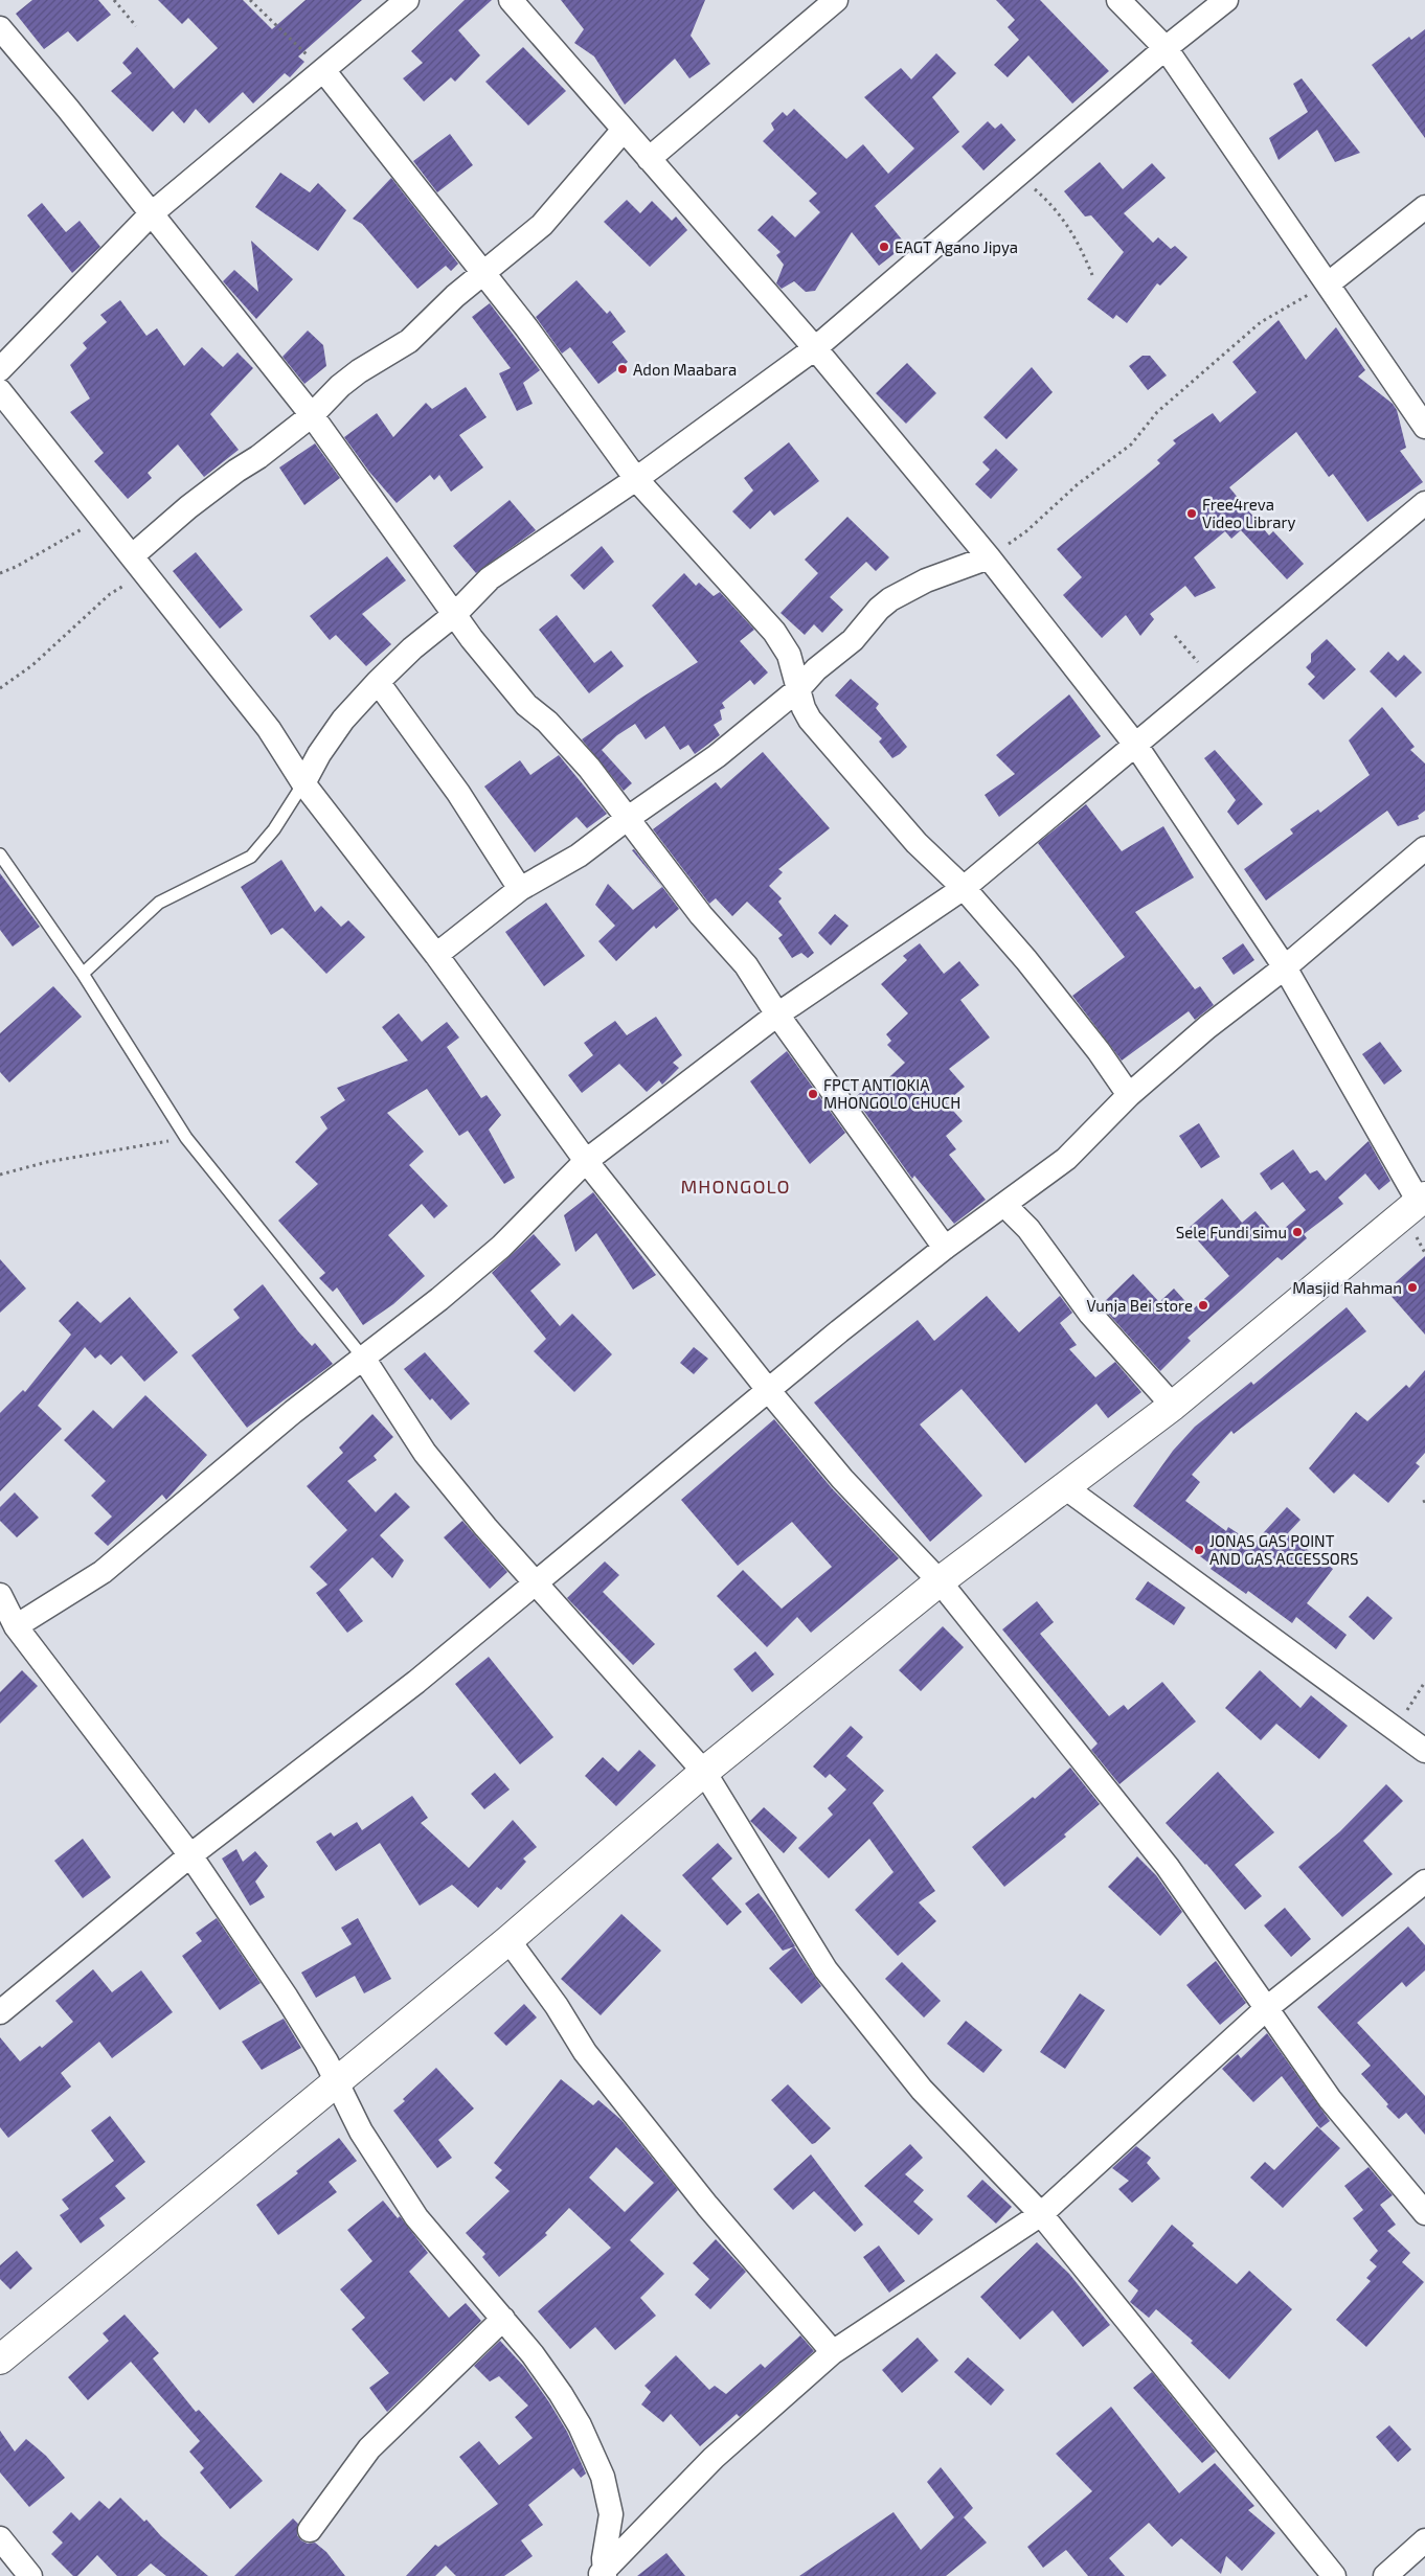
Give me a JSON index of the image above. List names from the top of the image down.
{
  "districts": ["MHONGOLO"],
  "places": [
    "EAGT Agano Jipya",
    "Adon Maabara",
    "Free4reva Video Library",
    "FPCT ANTIOKIA MHONGOLO CHUCH",
    "Sele Fundi simu",
    "Masjid Rahman",
    "Vunja Bei store",
    "JONAS GAS POINT AND GAS ACCESSORS"
  ]
}
